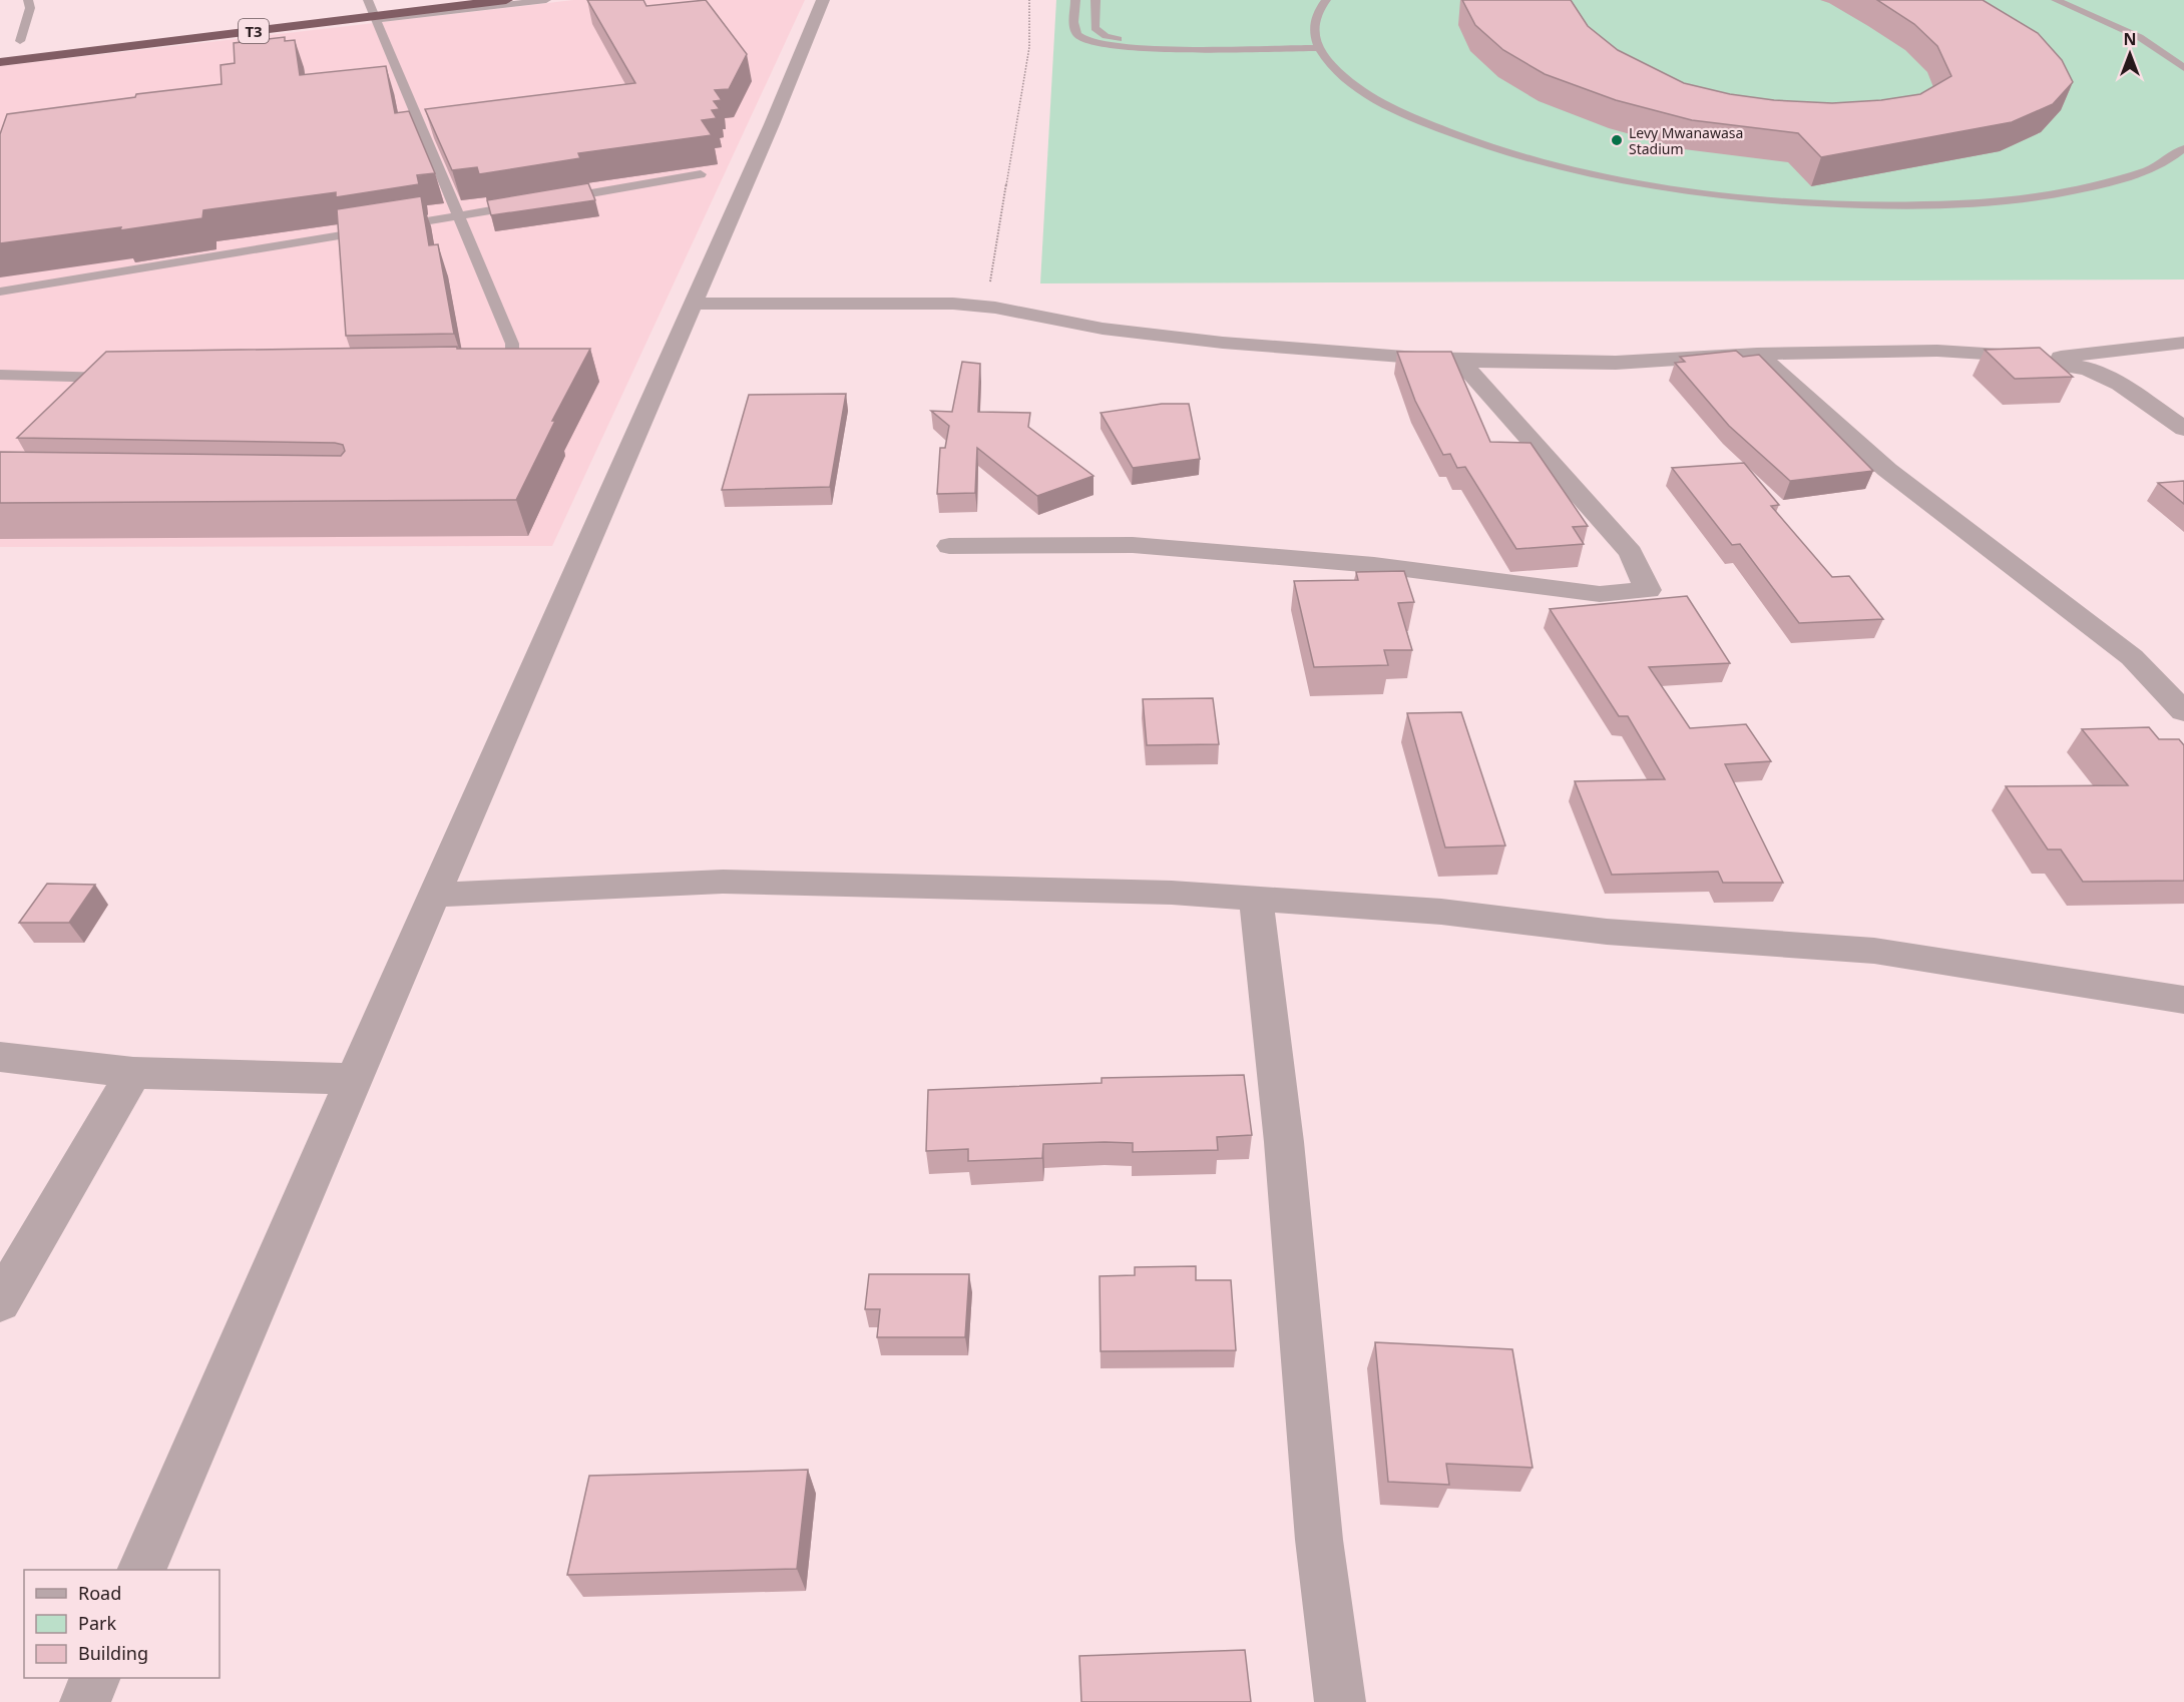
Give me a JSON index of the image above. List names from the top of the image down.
{
  "streets": {
    "highway": ["T3"]
  },
  "places": ["Levy Mwanawasa Stadium"],
  "legend": ["Road", "Park", "Building"],
  "north": "top"
}
